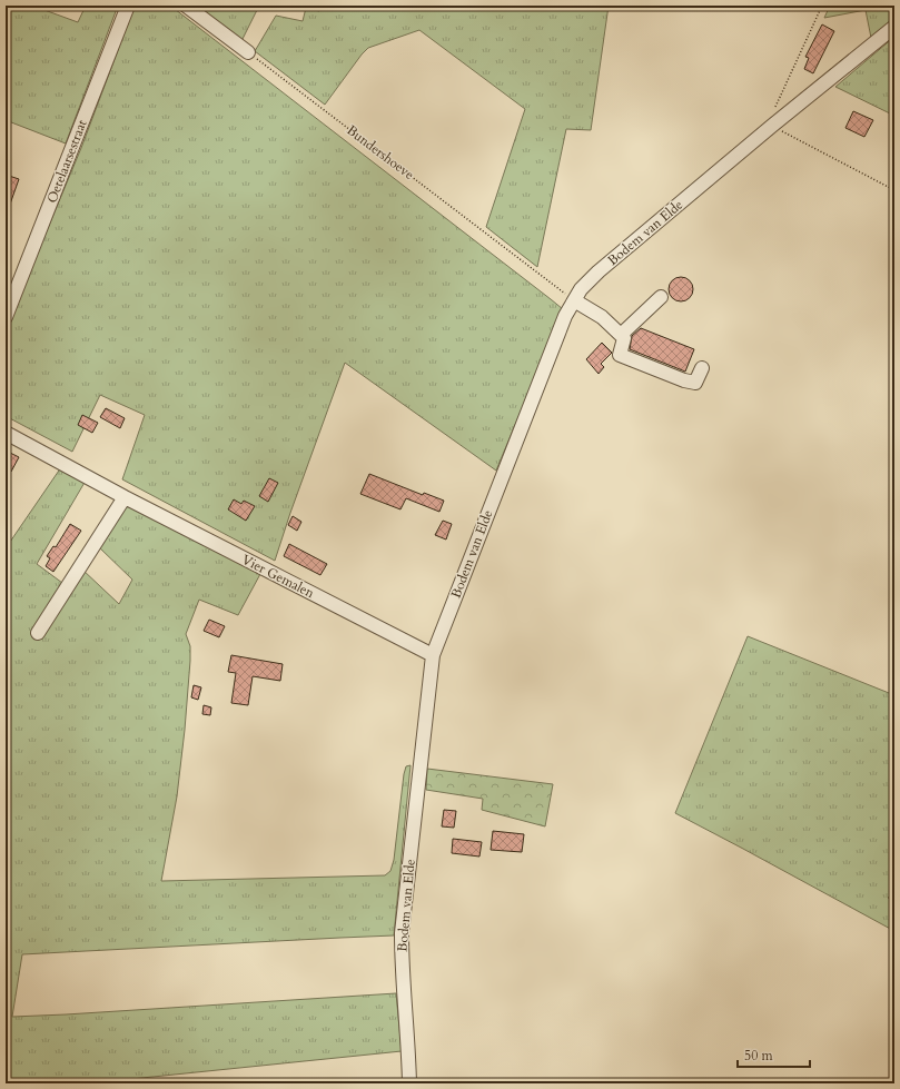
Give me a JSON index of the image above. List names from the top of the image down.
{
  "streets": {
    "street": ["Oetelaarsestraat", "Bodem van Elde", "Vier Gemalen"],
    "path": ["Bundershoeve"]
  },
  "crossings": [
    ["Bundershoeve", "Bodem van Elde"],
    ["Bodem van Elde", "Vier Gemalen"]
  ],
  "scale_bar": "50 m"
}
